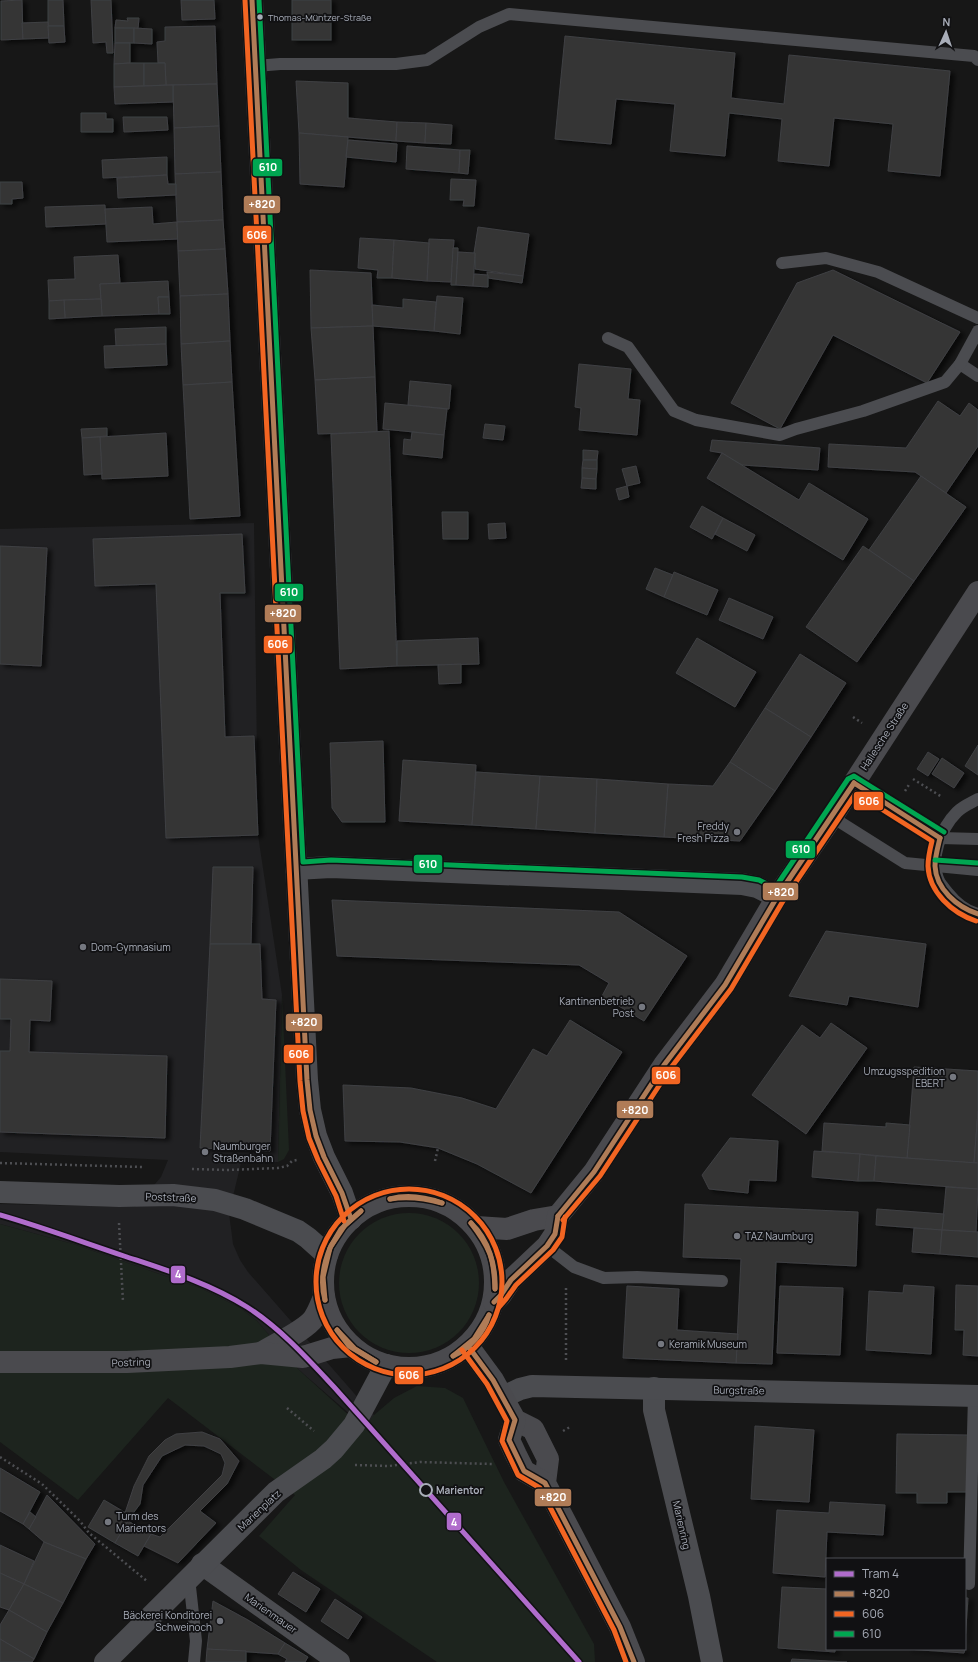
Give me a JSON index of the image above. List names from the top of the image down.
{
  "streets": {
    "main road": ["Hallesche Straße", "Postring"],
    "street": [
      "Poststraße",
      "Burgstraße",
      "Marienplatz",
      "Marienring",
      "Marienmauer"
    ]
  },
  "crossings": [
    ["Burgstraße", "Marienring"],
    ["Marienplatz", "Marienmauer"]
  ],
  "places": [
    "Thomas-Müntzer-Straße",
    "Freddy Fresh Pizza",
    "Dom-Gymnasium",
    "Kantinenbetrieb Post",
    "Umzugsspedition EBERT",
    "Naumburger Straßenbahn",
    "TAZ Naumburg",
    "Keramik Museum",
    "Marientor",
    "Turm des Marientors",
    "Bäckerei Konditorei Schweinoch"
  ],
  "lines": [
    "transit line +820",
    "transit line 606",
    "transit line 610",
    "tram line 4"
  ],
  "legend": [
    "Tram 4",
    "+820",
    "606",
    "610"
  ],
  "north": "top"
}
